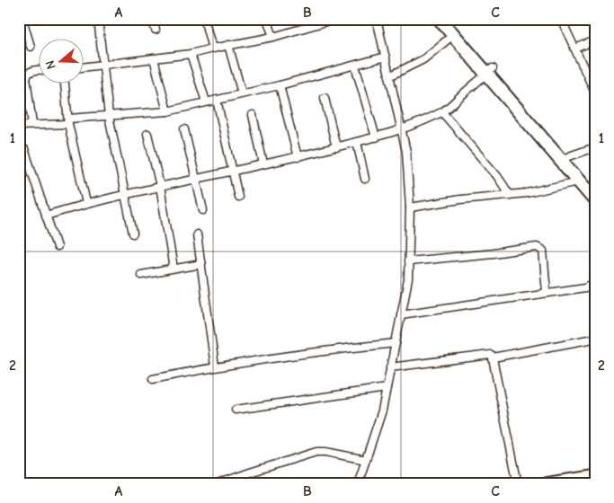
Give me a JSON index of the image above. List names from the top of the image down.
{
  "north": "left",
  "grid": {
    "columns": ["A", "B", "C"],
    "rows": ["1", "2"]
  }
}
